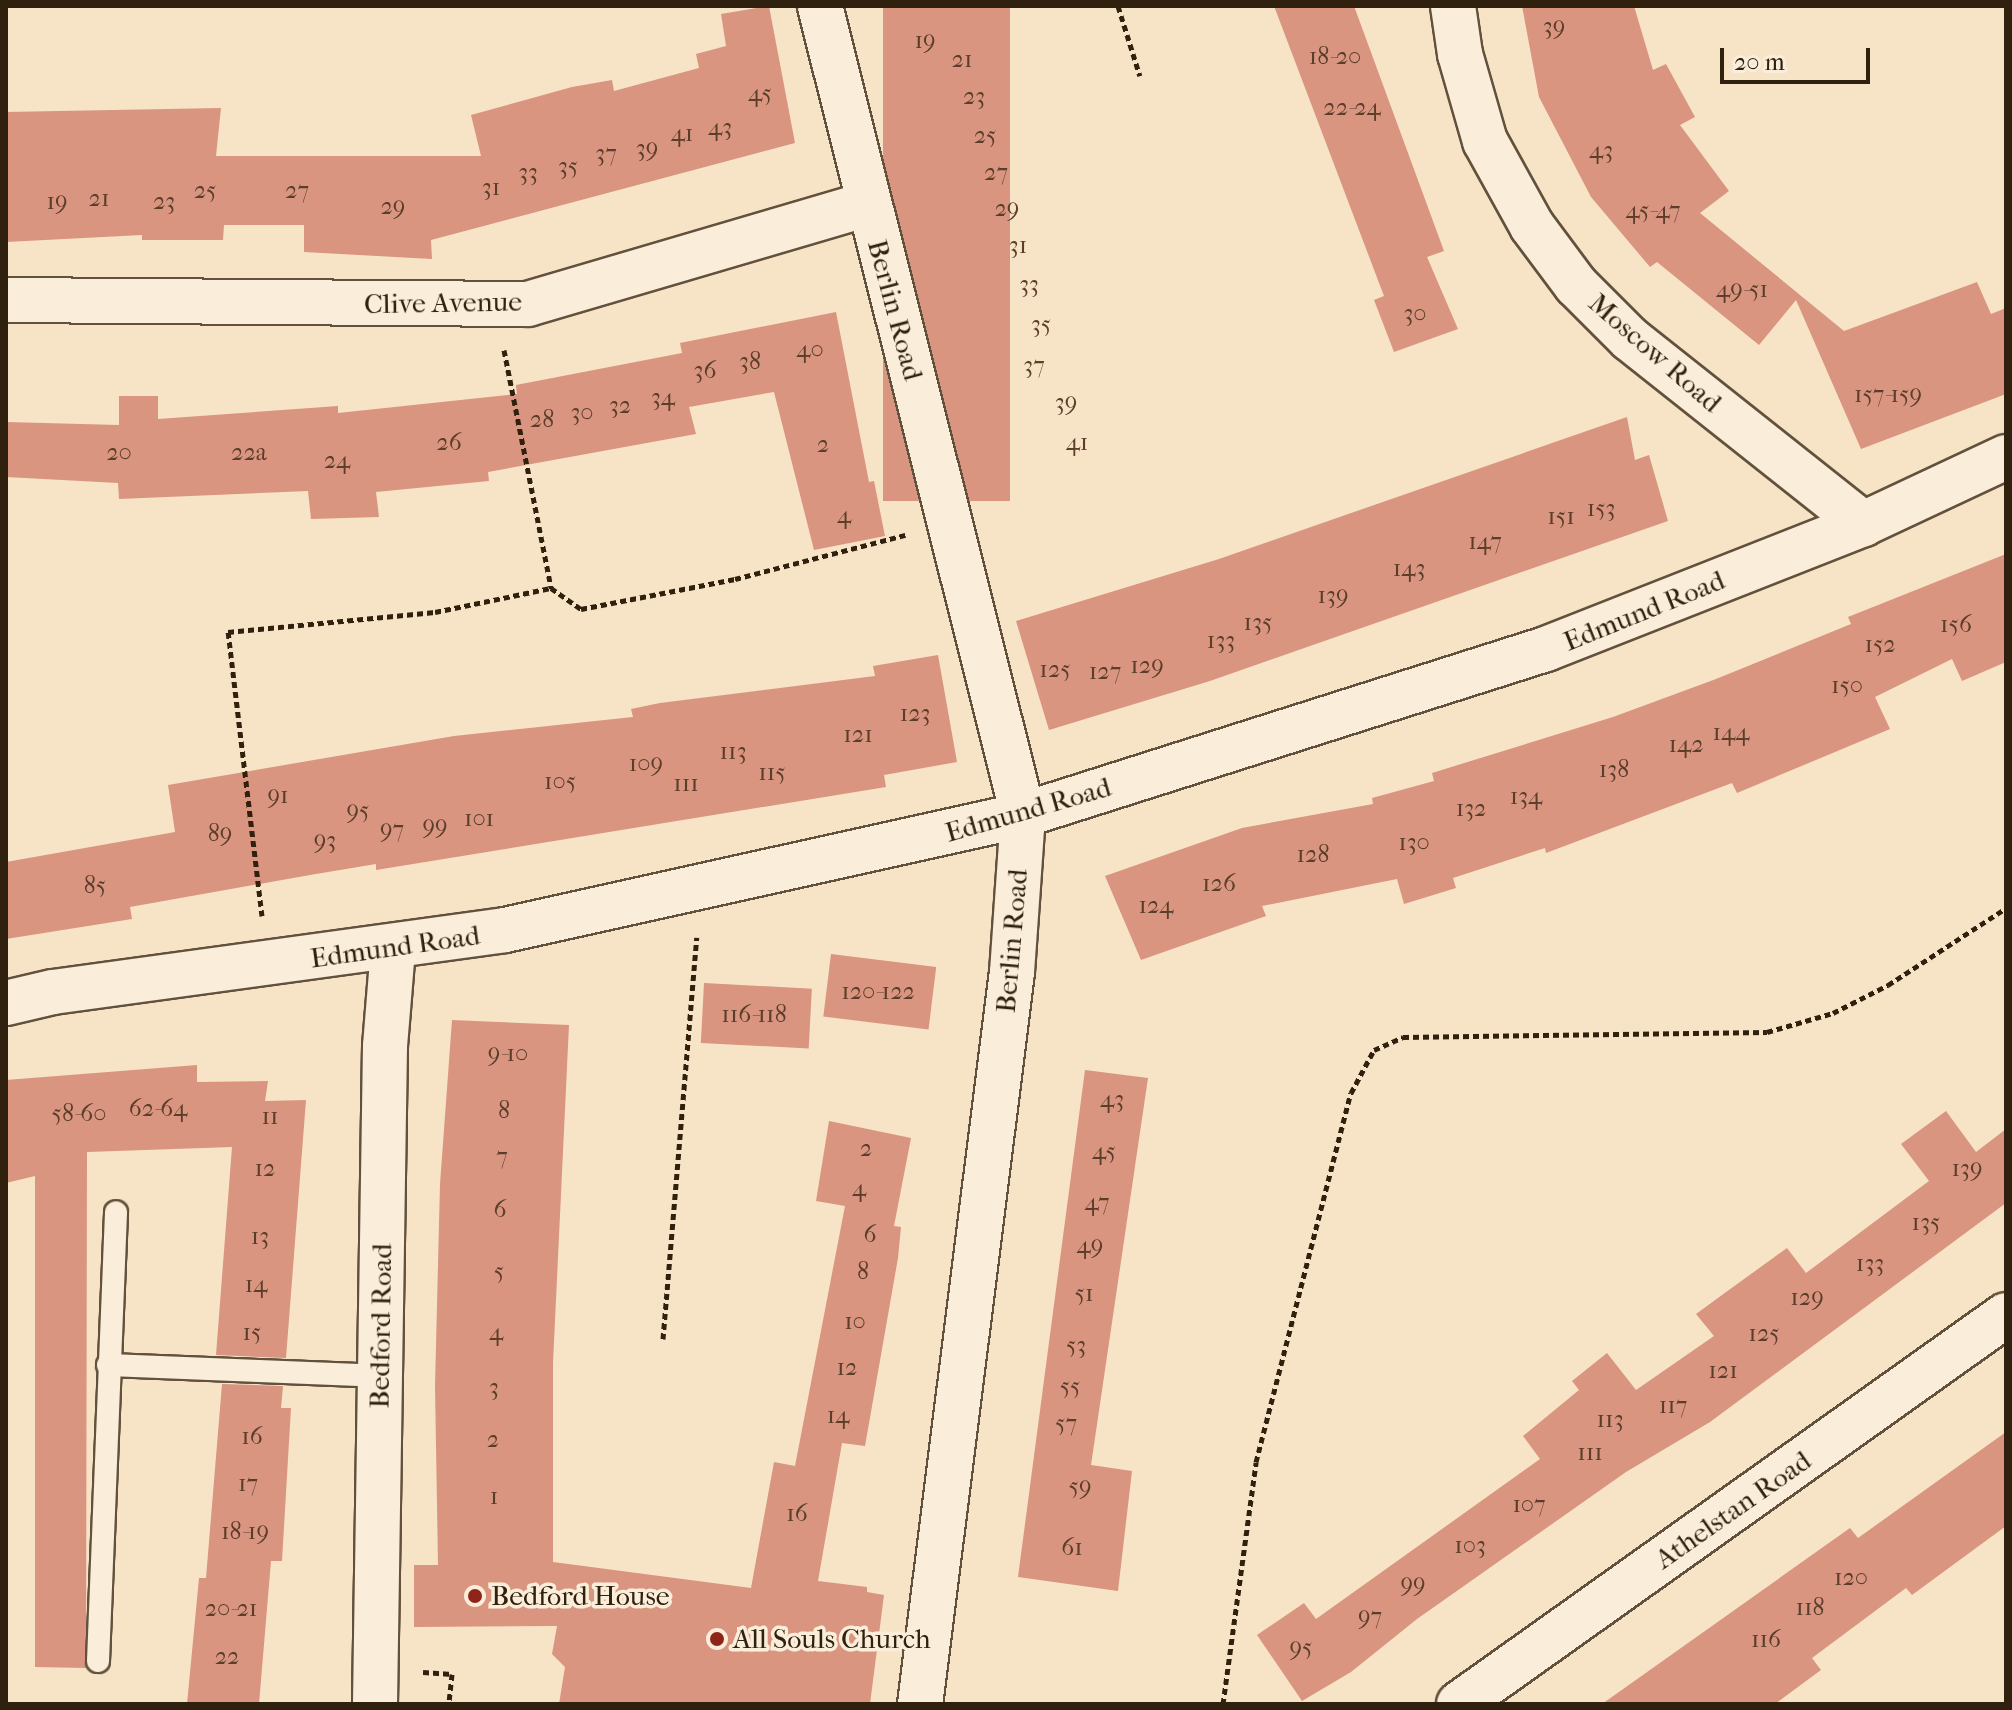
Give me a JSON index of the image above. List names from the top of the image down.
{
  "streets": {
    "street": [
      "Clive Avenue",
      "Berlin Road",
      "Moscow Road",
      "Edmund Road",
      "Bedford Road",
      "Athelstan Road"
    ]
  },
  "crossings": [
    ["Clive Avenue", "Berlin Road"],
    ["Berlin Road", "Edmund Road"],
    ["Moscow Road", "Edmund Road"],
    ["Edmund Road", "Bedford Road"]
  ],
  "places": ["Bedford House", "All Souls Church"],
  "house_numbers": [
    "39",
    "19",
    "18-20",
    "21",
    "45",
    "23",
    "22-24",
    "43",
    "41",
    "25",
    "39",
    "43",
    "37",
    "35",
    "33",
    "27",
    "31",
    "25",
    "27",
    "21",
    "19",
    "23",
    "29",
    "29",
    "45-47",
    "31",
    "33",
    "49-51",
    "30",
    "35",
    "40",
    "38",
    "37",
    "36",
    "157-159",
    "34",
    "39",
    "32",
    "30",
    "28",
    "26",
    "41",
    "2",
    "20",
    "22a",
    "24",
    "153",
    "4",
    "151",
    "147",
    "143",
    "139",
    "135",
    "156",
    "133",
    "152",
    "129",
    "125",
    "127",
    "150",
    "123",
    "144",
    "121",
    "142",
    "113",
    "109",
    "138",
    "115",
    "105",
    "111",
    "91",
    "134",
    "132",
    "95",
    "101",
    "99",
    "97",
    "89",
    "93",
    "130",
    "128",
    "126",
    "85",
    "124",
    "120-122",
    "116-118",
    "9-10",
    "43",
    "62-64",
    "8",
    "58-60",
    "11",
    "2",
    "45",
    "7",
    "12",
    "139",
    "4",
    "47",
    "6",
    "135",
    "6",
    "13",
    "49",
    "133",
    "5",
    "8",
    "14",
    "51",
    "129",
    "10",
    "15",
    "4",
    "125",
    "53",
    "12",
    "121",
    "55",
    "3",
    "117",
    "14",
    "113",
    "57",
    "16",
    "2",
    "111",
    "17",
    "59",
    "1",
    "107",
    "16",
    "18-19",
    "103",
    "61",
    "120",
    "99",
    "118",
    "20-21",
    "97",
    "116",
    "95",
    "22"
  ],
  "scale_bar": "20 m"
}
